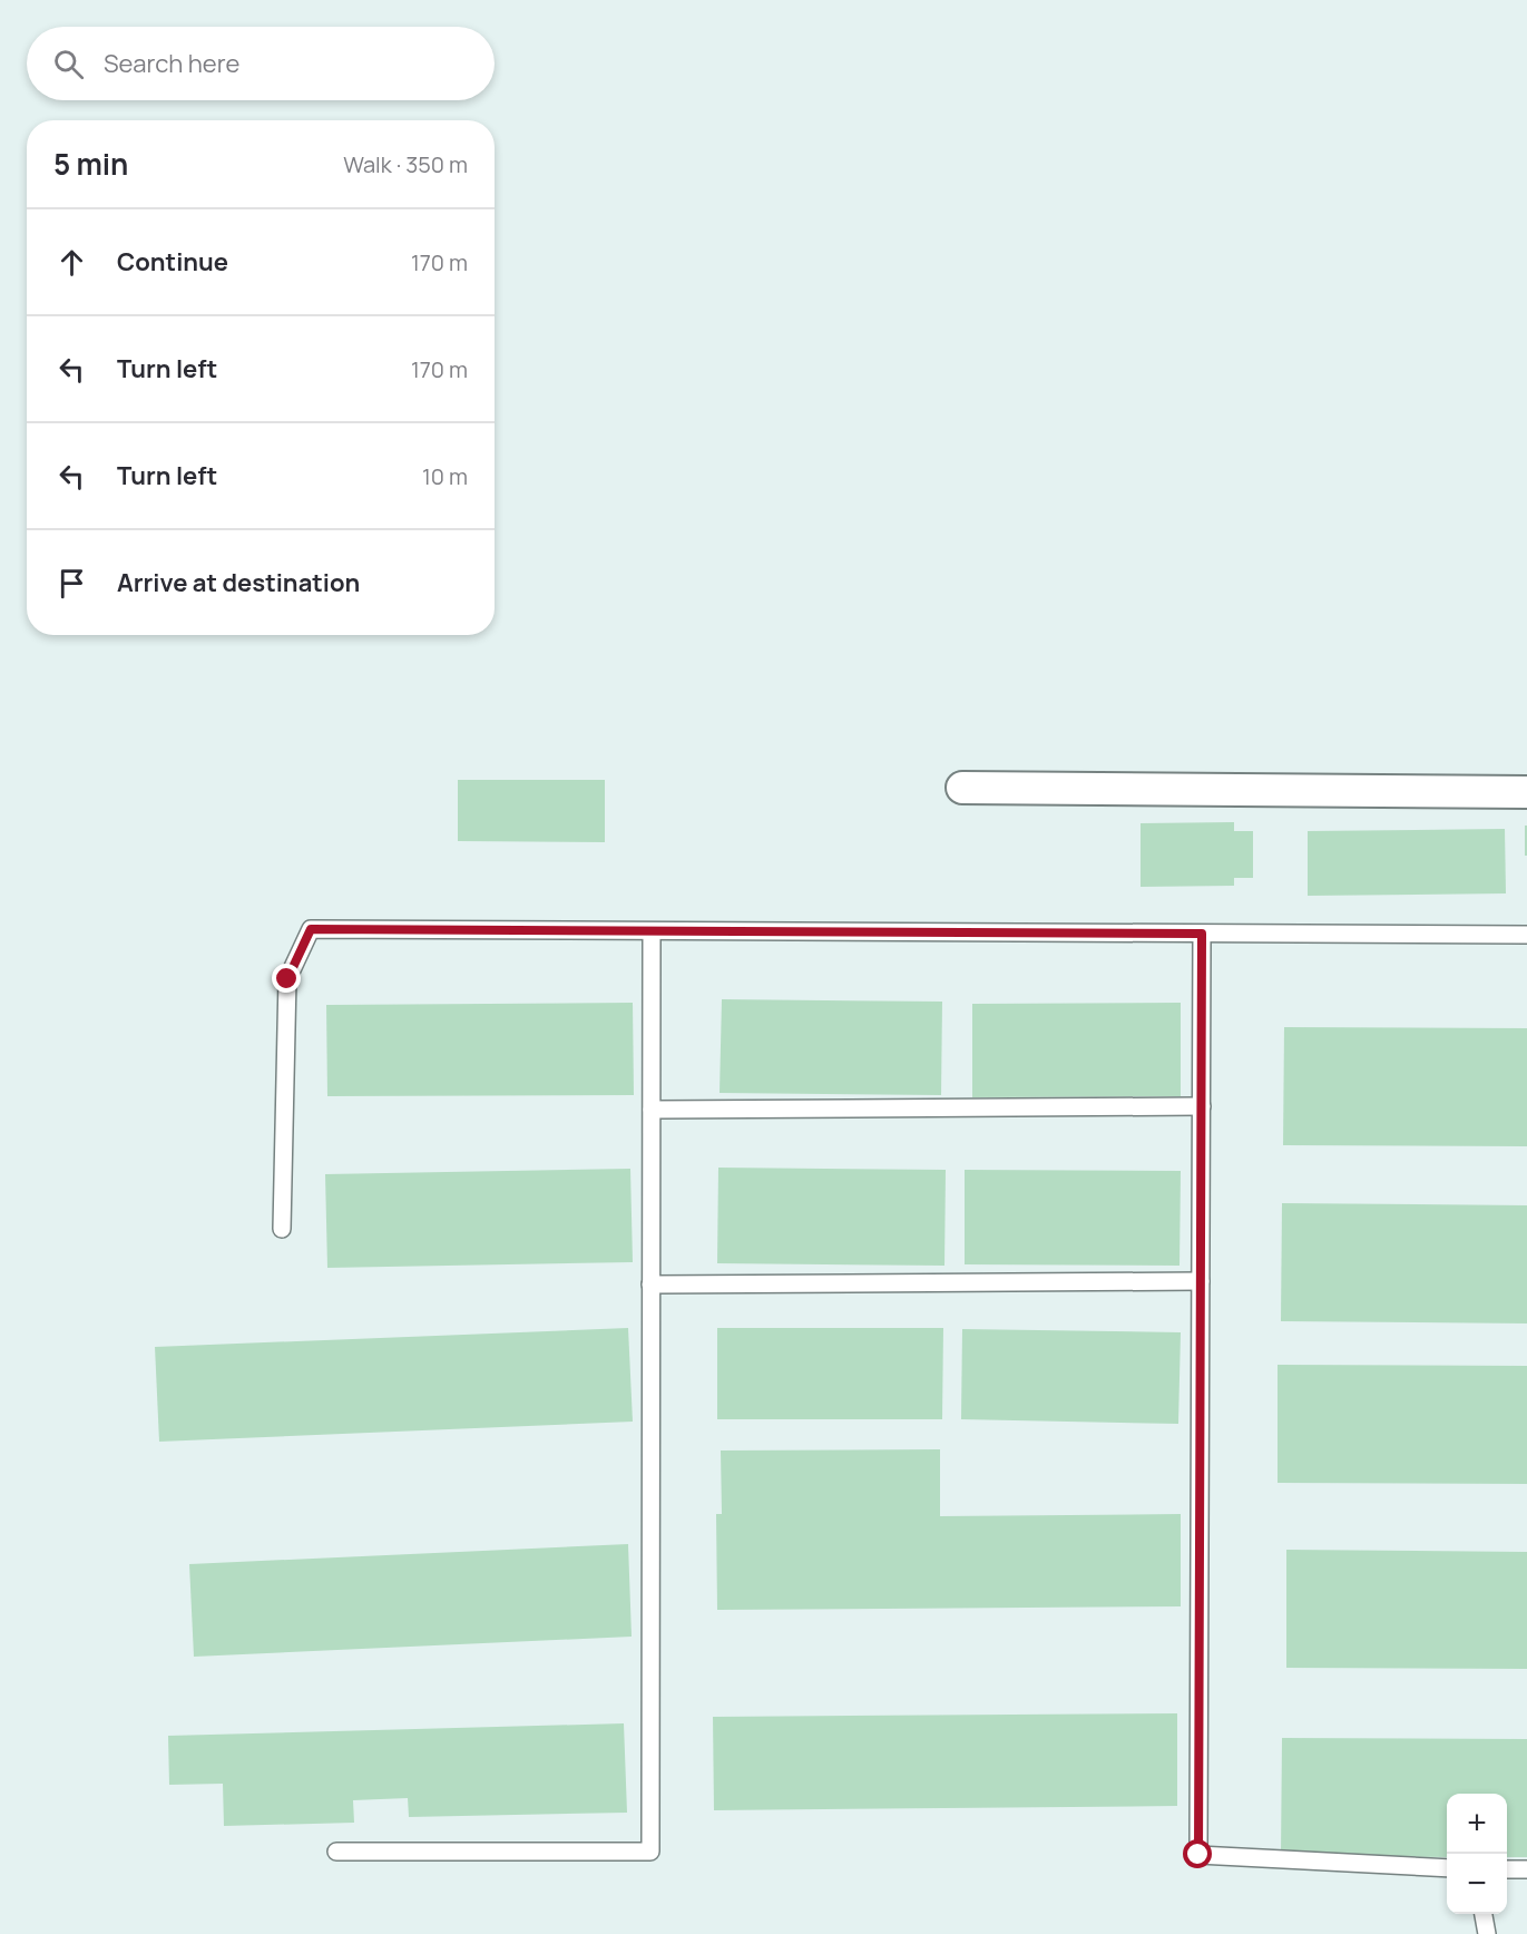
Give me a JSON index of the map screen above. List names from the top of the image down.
{
  "page": {
    "search": "Search here",
    "heading": ["5 min", "Walk · 350 m"],
    "list": [
      ["Continue", "170 m"],
      ["Turn left", "170 m"],
      ["Turn left", "10 m"],
      "Arrive at destination"
    ],
    "map_buttons": ["+", "−"]
  }
}
